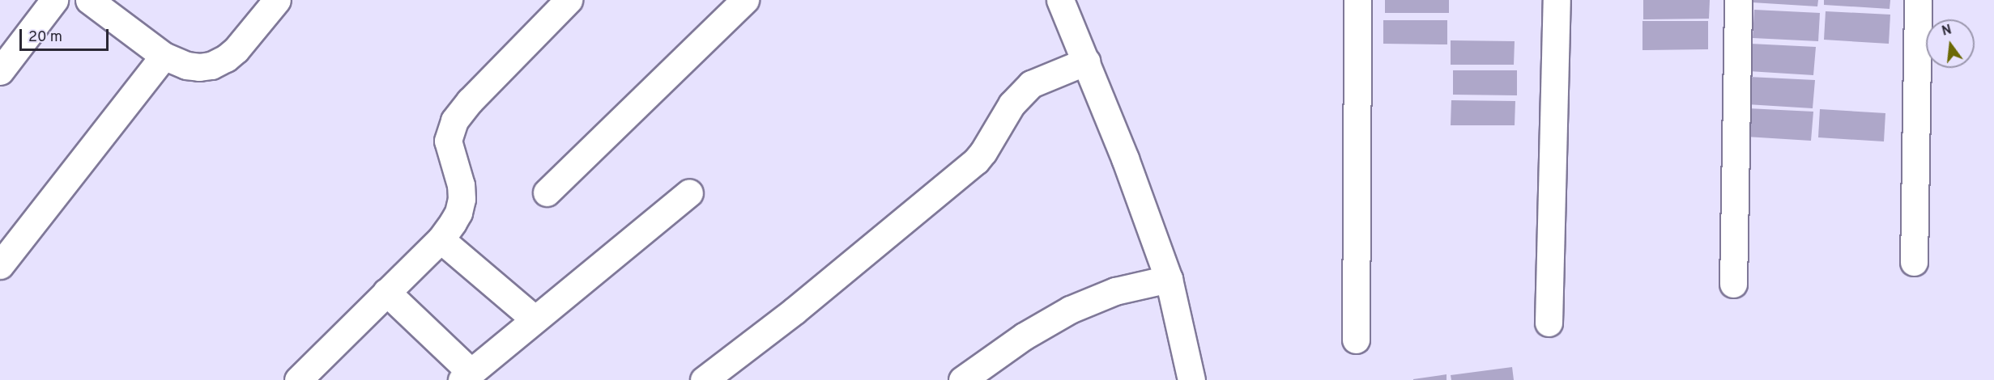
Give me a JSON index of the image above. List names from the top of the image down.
{
  "scale_bar": "20 m",
  "north": "top"
}
